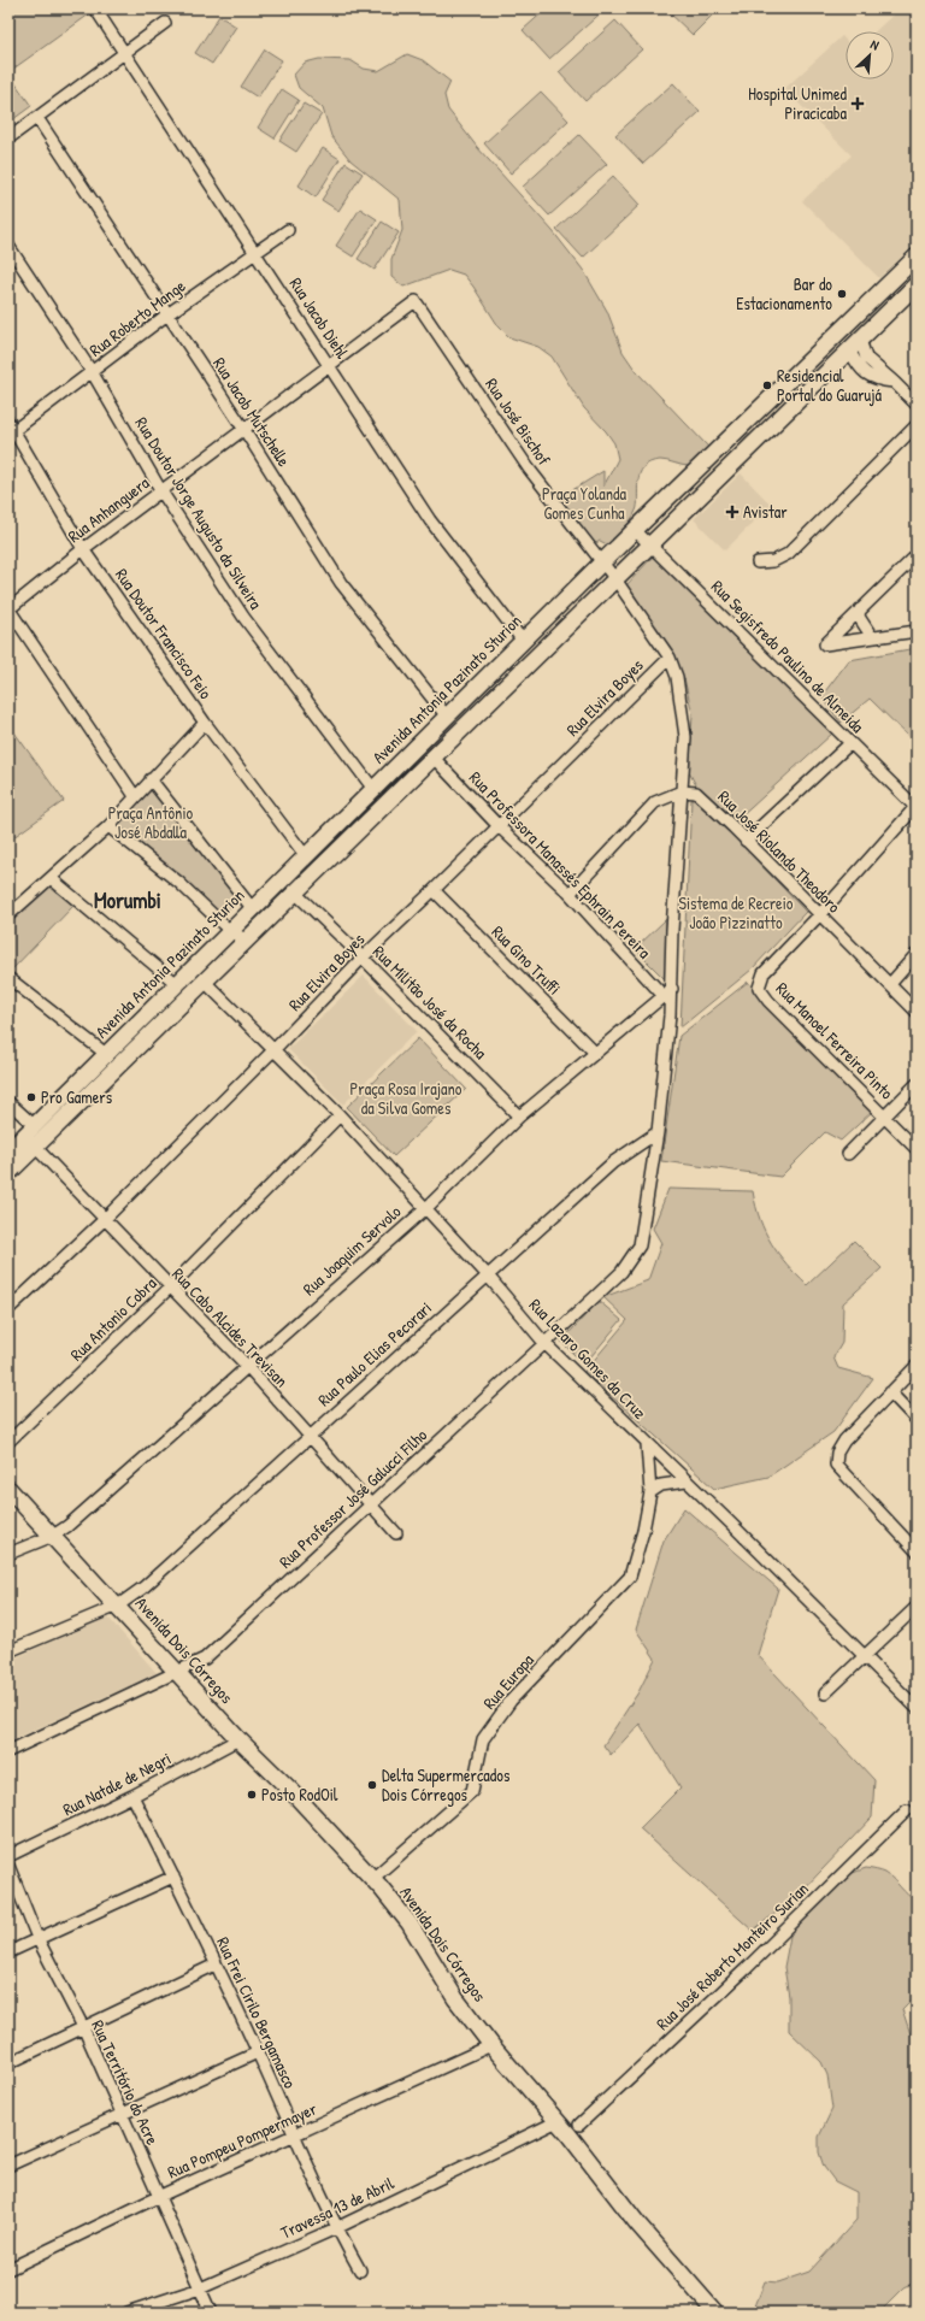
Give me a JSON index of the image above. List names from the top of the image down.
{
  "streets": {
    "main road": ["Avenida Antonia Pazinato Sturion", "Avenida Dois Córregos"],
    "street": [
      "Rua Roberto Mange",
      "Rua Jacob Diehl",
      "Rua Jacob Mutschelle",
      "Rua José Bischof",
      "Rua Anhanguera",
      "Rua Doutor Jorge Augusto da Silveira",
      "Rua Doutor Francisco Feio",
      "Rua Segisfredo Paulino de Almeida",
      "Rua Elvira Boyes",
      "Rua José Riolando Theodoro",
      "Rua Professora Manassés Ephrain Pereira",
      "Rua Gino Truffi",
      "Rua Militão José da Rocha",
      "Rua Manoel Ferreira Pinto",
      "Rua Joaquim Servolo",
      "Rua Antonio Cobra",
      "Rua Cabo Alcides Trevisan",
      "Rua Paulo Elias Pecorari",
      "Rua Lazaro Gomes da Cruz",
      "Rua Professor José Galucci Filho",
      "Rua Europa",
      "Rua Natale de Negri",
      "Rua José Roberto Monteiro Surian",
      "Rua Frei Cirilo Bergamasco",
      "Rua Território do Acre",
      "Rua Pompeu Pompermayer",
      "Travessa 13 de Abril"
    ]
  },
  "crossings": [
    ["Rua Roberto Mange", "Rua Jacob Diehl"],
    ["Rua Roberto Mange", "Rua Jacob Mutschelle"],
    ["Rua Roberto Mange", "Rua Doutor Jorge Augusto da Silveira"],
    ["Rua Roberto Mange", "Rua Doutor Francisco Feio"],
    ["Rua Jacob Diehl", "Rua Anhanguera"],
    ["Rua Jacob Diehl", "Avenida Antonia Pazinato Sturion"],
    ["Rua Jacob Mutschelle", "Rua Anhanguera"],
    ["Rua Jacob Mutschelle", "Avenida Antonia Pazinato Sturion"],
    ["Rua José Bischof", "Rua Anhanguera"],
    ["Rua José Bischof", "Avenida Antonia Pazinato Sturion"],
    ["Rua José Bischof", "Rua Elvira Boyes"],
    ["Rua José Bischof", "Rua José Riolando Theodoro"],
    ["Rua José Bischof", "Rua Professora Manassés Ephrain Pereira"],
    ["Rua José Bischof", "Rua Joaquim Servolo"],
    ["Rua José Bischof", "Rua Professor José Galucci Filho"],
    ["Rua Anhanguera", "Rua Doutor Jorge Augusto da Silveira"],
    ["Rua Anhanguera", "Rua Doutor Francisco Feio"],
    ["Rua Doutor Jorge Augusto da Silveira", "Avenida Antonia Pazinato Sturion"],
    ["Rua Doutor Francisco Feio", "Avenida Antonia Pazinato Sturion"],
    ["Rua Segisfredo Paulino de Almeida", "Avenida Antonia Pazinato Sturion"],
    ["Rua Elvira Boyes", "Rua Professora Manassés Ephrain Pereira"],
    ["Rua Elvira Boyes", "Rua Gino Truffi"],
    ["Rua Elvira Boyes", "Rua Militão José da Rocha"],
    ["Rua Elvira Boyes", "Rua Cabo Alcides Trevisan"],
    ["Rua Elvira Boyes", "Rua Lazaro Gomes da Cruz"],
    ["Rua José Riolando Theodoro", "Rua Manoel Ferreira Pinto"],
    ["Rua Professora Manassés Ephrain Pereira", "Rua Joaquim Servolo"],
    ["Rua Professora Manassés Ephrain Pereira", "Rua Professor José Galucci Filho"],
    ["Rua Gino Truffi", "Rua Joaquim Servolo"],
    ["Rua Militão José da Rocha", "Rua Joaquim Servolo"],
    ["Rua Joaquim Servolo", "Rua Cabo Alcides Trevisan"],
    ["Rua Joaquim Servolo", "Rua Lazaro Gomes da Cruz"],
    ["Rua Joaquim Servolo", "Rua Professor José Galucci Filho"],
    ["Rua Joaquim Servolo", "Avenida Dois Córregos"],
    ["Rua Antonio Cobra", "Rua Cabo Alcides Trevisan"],
    ["Rua Antonio Cobra", "Rua Lazaro Gomes da Cruz"],
    ["Rua Cabo Alcides Trevisan", "Rua Paulo Elias Pecorari"],
    ["Rua Cabo Alcides Trevisan", "Rua Professor José Galucci Filho"],
    ["Rua Paulo Elias Pecorari", "Rua Lazaro Gomes da Cruz"],
    ["Rua Paulo Elias Pecorari", "Rua Professor José Galucci Filho"],
    ["Rua Paulo Elias Pecorari", "Avenida Dois Córregos"],
    ["Rua Lazaro Gomes da Cruz", "Rua Professor José Galucci Filho"],
    ["Rua Lazaro Gomes da Cruz", "Rua Europa"],
    ["Rua Professor José Galucci Filho", "Avenida Dois Córregos"],
    ["Avenida Dois Córregos", "Rua Europa"],
    ["Avenida Dois Córregos", "Rua Natale de Negri"],
    ["Avenida Dois Córregos", "Rua Pompeu Pompermayer"],
    ["Avenida Dois Córregos", "Travessa 13 de Abril"],
    ["Rua Natale de Negri", "Rua Frei Cirilo Bergamasco"],
    ["Rua Frei Cirilo Bergamasco", "Rua Pompeu Pompermayer"],
    ["Rua Frei Cirilo Bergamasco", "Travessa 13 de Abril"],
    ["Rua Território do Acre", "Rua Pompeu Pompermayer"],
    ["Rua Território do Acre", "Travessa 13 de Abril"]
  ],
  "districts": ["Morumbi"],
  "parks": [
    "Praça Yolanda Gomes Cunha",
    "Praça Antônio José Abdalla",
    "Sistema de Recreio João Pìzzinatto",
    "Praça Rosa Irajano da Silva Gomes"
  ],
  "places": {
    "health": ["Hospital Unimed Piracicaba", "Avistar"],
    "other": [
      "Bar do Estacionamento",
      "Residencial Portal do Guarujá",
      "Pro Gamers",
      "Delta Supermercados Dois Córregos",
      "Posto RodOil"
    ]
  },
  "north": "top right"
}
